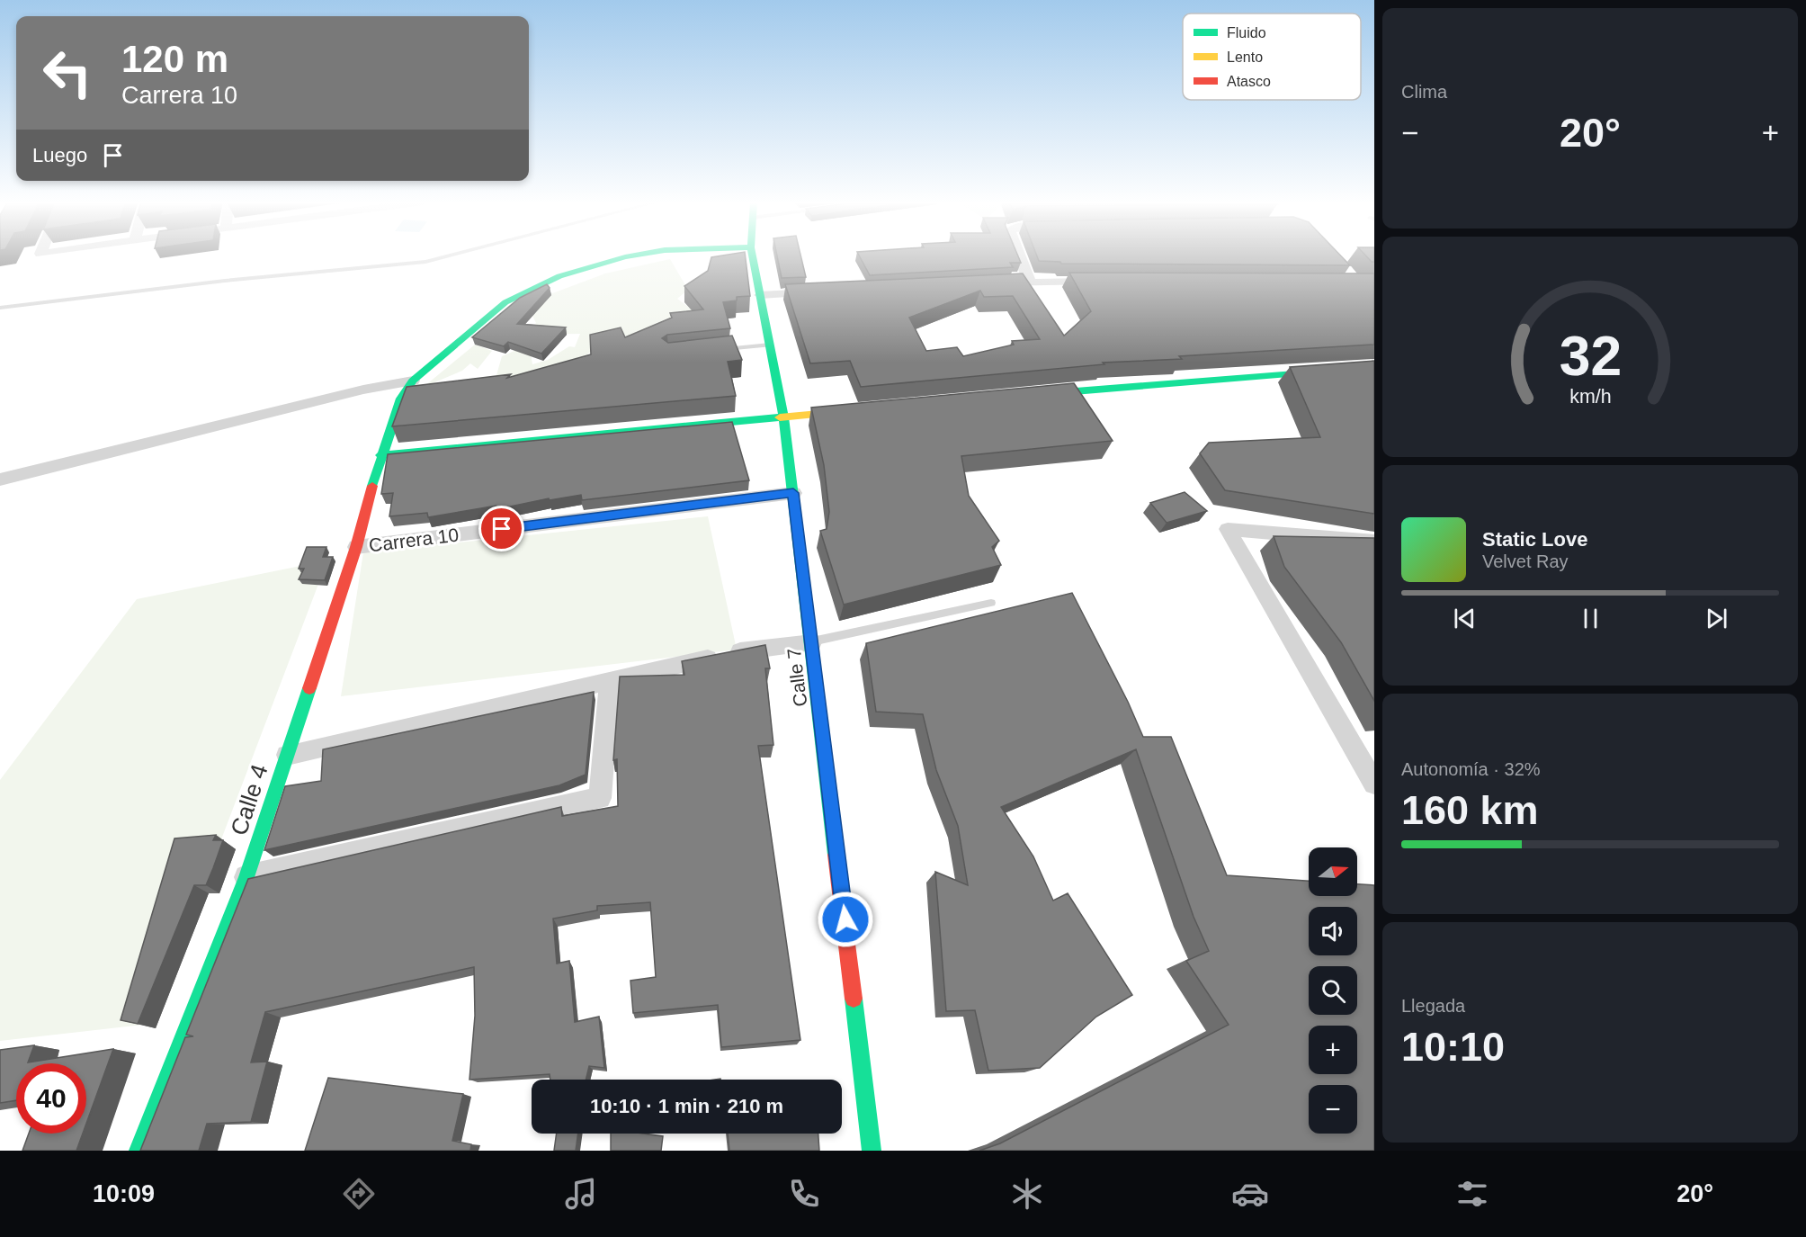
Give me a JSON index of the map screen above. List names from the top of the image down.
{
  "streets": {
    "street": ["Carrera 10", "Calle 7", "Calle 4"]
  },
  "crossings": [
    ["Carrera 10", "Calle 7"],
    ["Carrera 10", "Calle 4"]
  ],
  "legend": ["Fluido", "Lento", "Atasco"],
  "north": "right",
  "page": {
    "tile": [
      "Clima",
      ["Autonomía · 32%", "160 km"],
      ["Llegada", "10:10"]
    ],
    "turn": ["120 m", "Carrera 10"],
    "heat": ["−", "20°", "+"],
    "then": "Luego",
    "song": ["Static Love", "Velvet Ray"],
    "map_buttons": ["+", "−"],
    "limit": "40",
    "trip": "10:10 · 1 min · 210 m",
    "tabs": ["10:09", "20°"],
    "gauge": ["32", "km/h"]
  }
}
